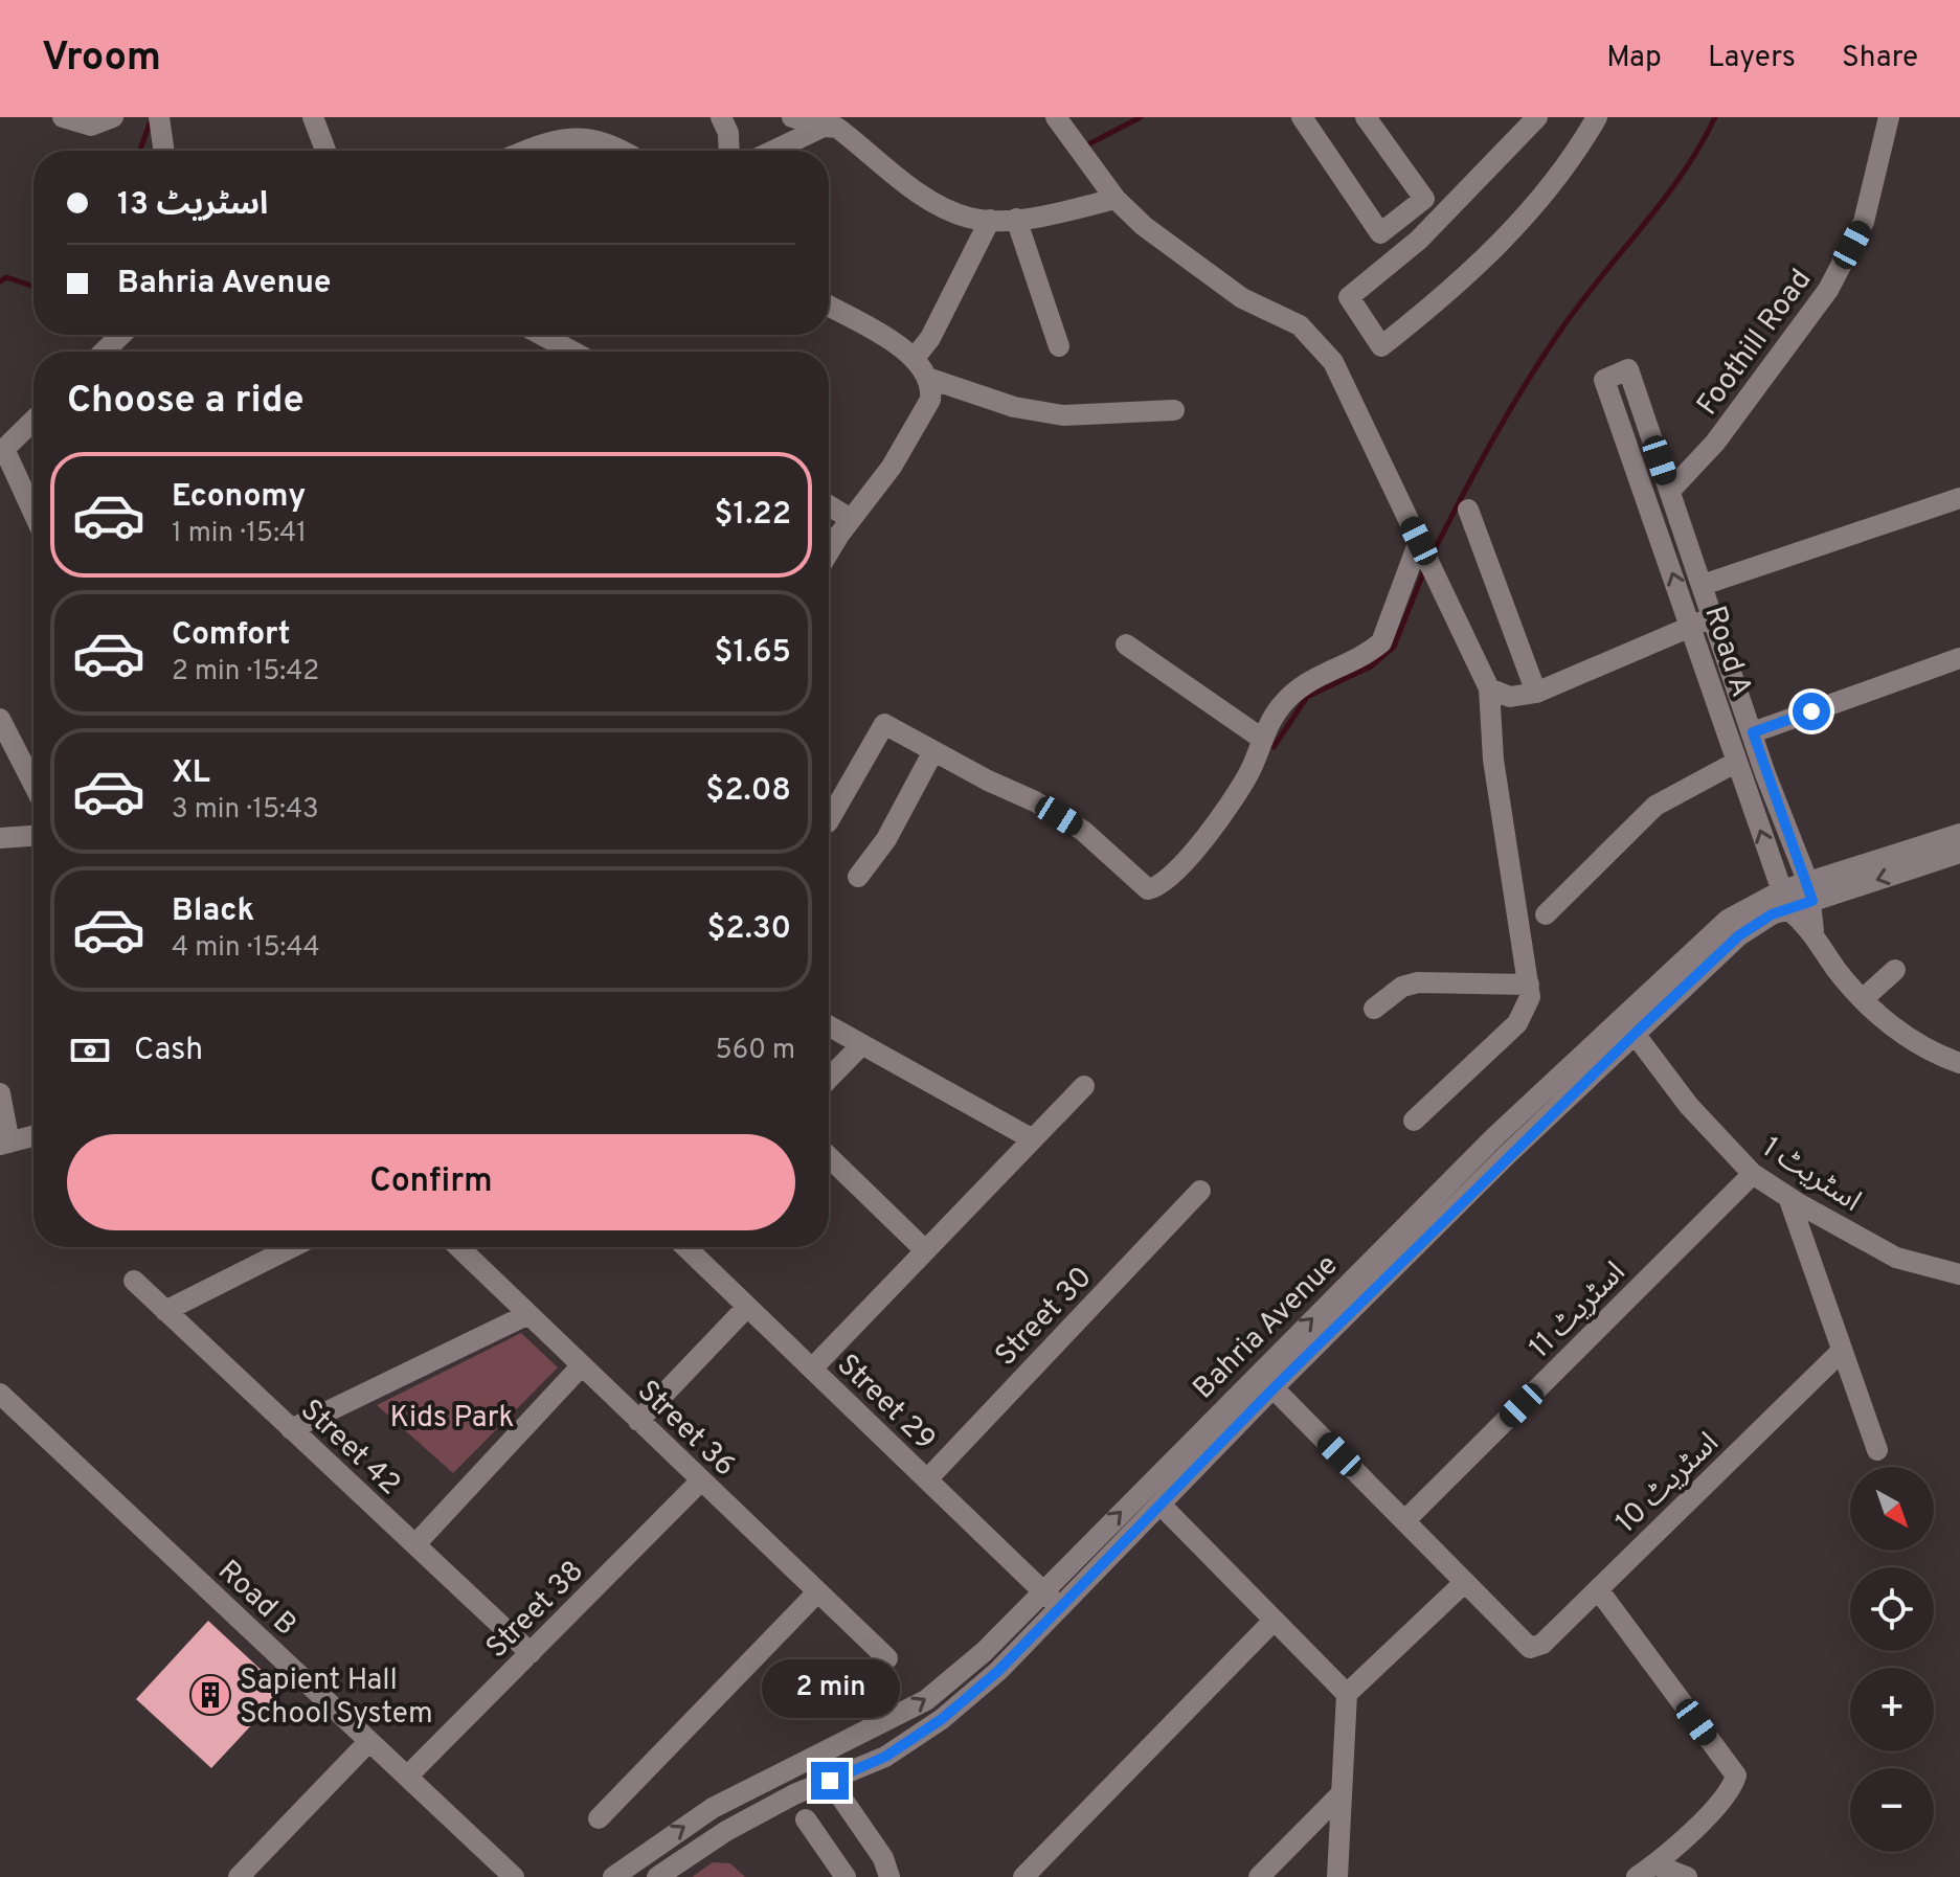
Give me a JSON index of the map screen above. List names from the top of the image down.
{
  "streets": {
    "street": [
      "Foothill Road",
      "Road A",
      "اسٹریٹ 1",
      "اسٹریٹ 11",
      "Street 30",
      "Bahria Avenue",
      "Street 29",
      "Street 36",
      "Street 42",
      "اسٹریٹ 10",
      "Road B",
      "Street 38"
    ]
  },
  "crossings": [
    ["Foothill Road", "Road A"],
    ["Road A", "Bahria Avenue"],
    ["اسٹریٹ 1", "اسٹریٹ 11"],
    ["اسٹریٹ 1", "Bahria Avenue"],
    ["Street 30", "Street 29"],
    ["Bahria Avenue", "Street 29"],
    ["Street 36", "Street 38"],
    ["Street 42", "Street 38"],
    ["Road B", "Street 38"]
  ],
  "parks": ["Kids Park"],
  "places": {
    "building": ["Sapient Hall School System"]
  },
  "north": "bottom right",
  "page": {
    "header": "Vroom",
    "nav": ["Map", "Layers", "Share"],
    "banner": ["اسٹریٹ 13", "Bahria Avenue"],
    "heading": "Choose a ride",
    "list": [
      {
        "name": "Economy",
        "note": "1 min · 15:41",
        "value": "$1.22"
      },
      {
        "name": "Comfort",
        "note": "2 min · 15:42",
        "value": "$1.65"
      },
      {
        "name": "XL",
        "note": "3 min · 15:43",
        "value": "$2.08"
      },
      {
        "name": "Black",
        "note": "4 min · 15:44",
        "value": "$2.30"
      }
    ],
    "pay": ["Cash", "560 m"],
    "buttons": "Confirm",
    "map_buttons": ["+", "−"],
    "bubble": "2 min"
  }
}
